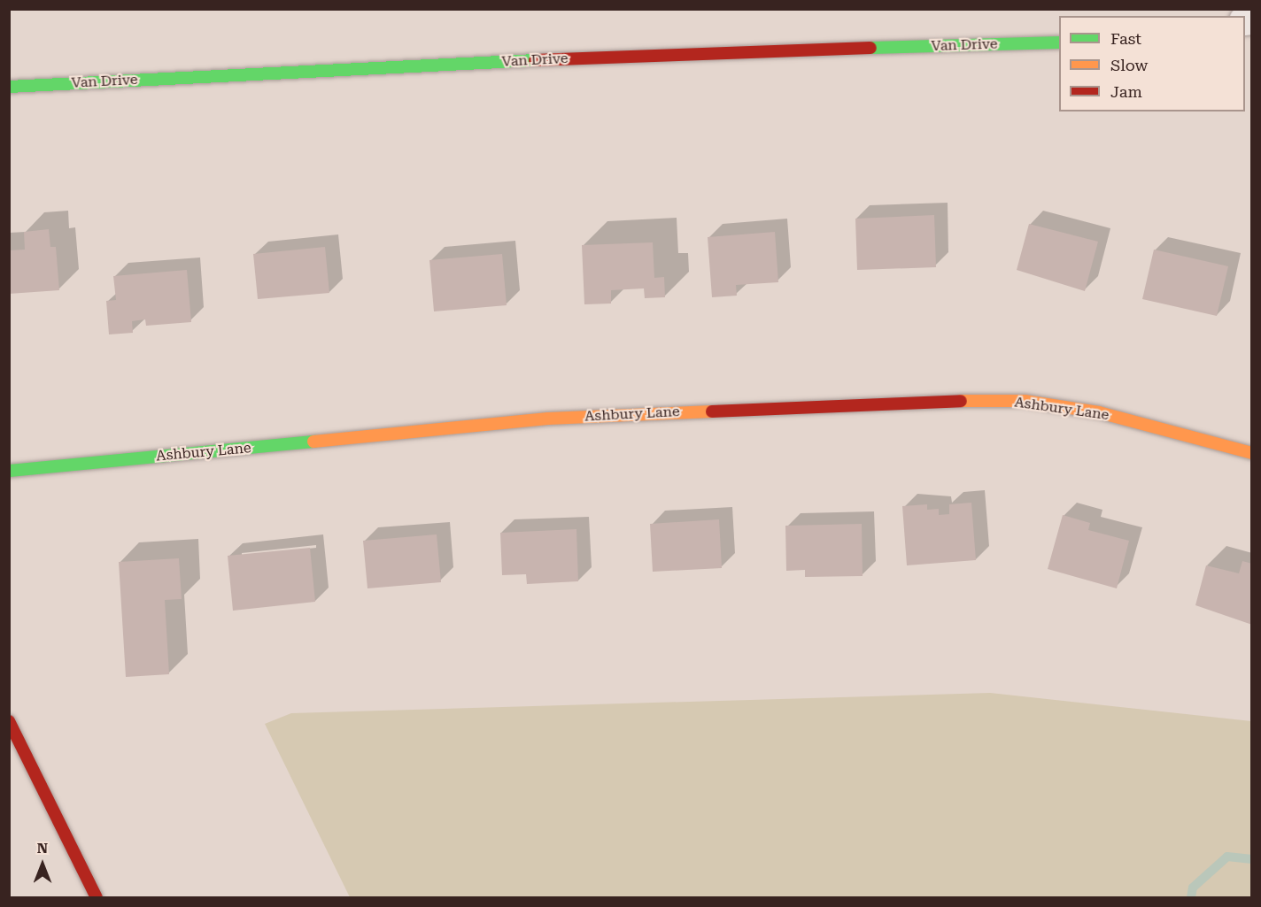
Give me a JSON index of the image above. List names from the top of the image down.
{
  "streets": {
    "street": ["Van Drive", "Ashbury Lane"]
  },
  "legend": ["Fast", "Slow", "Jam"],
  "north": "top"
}
